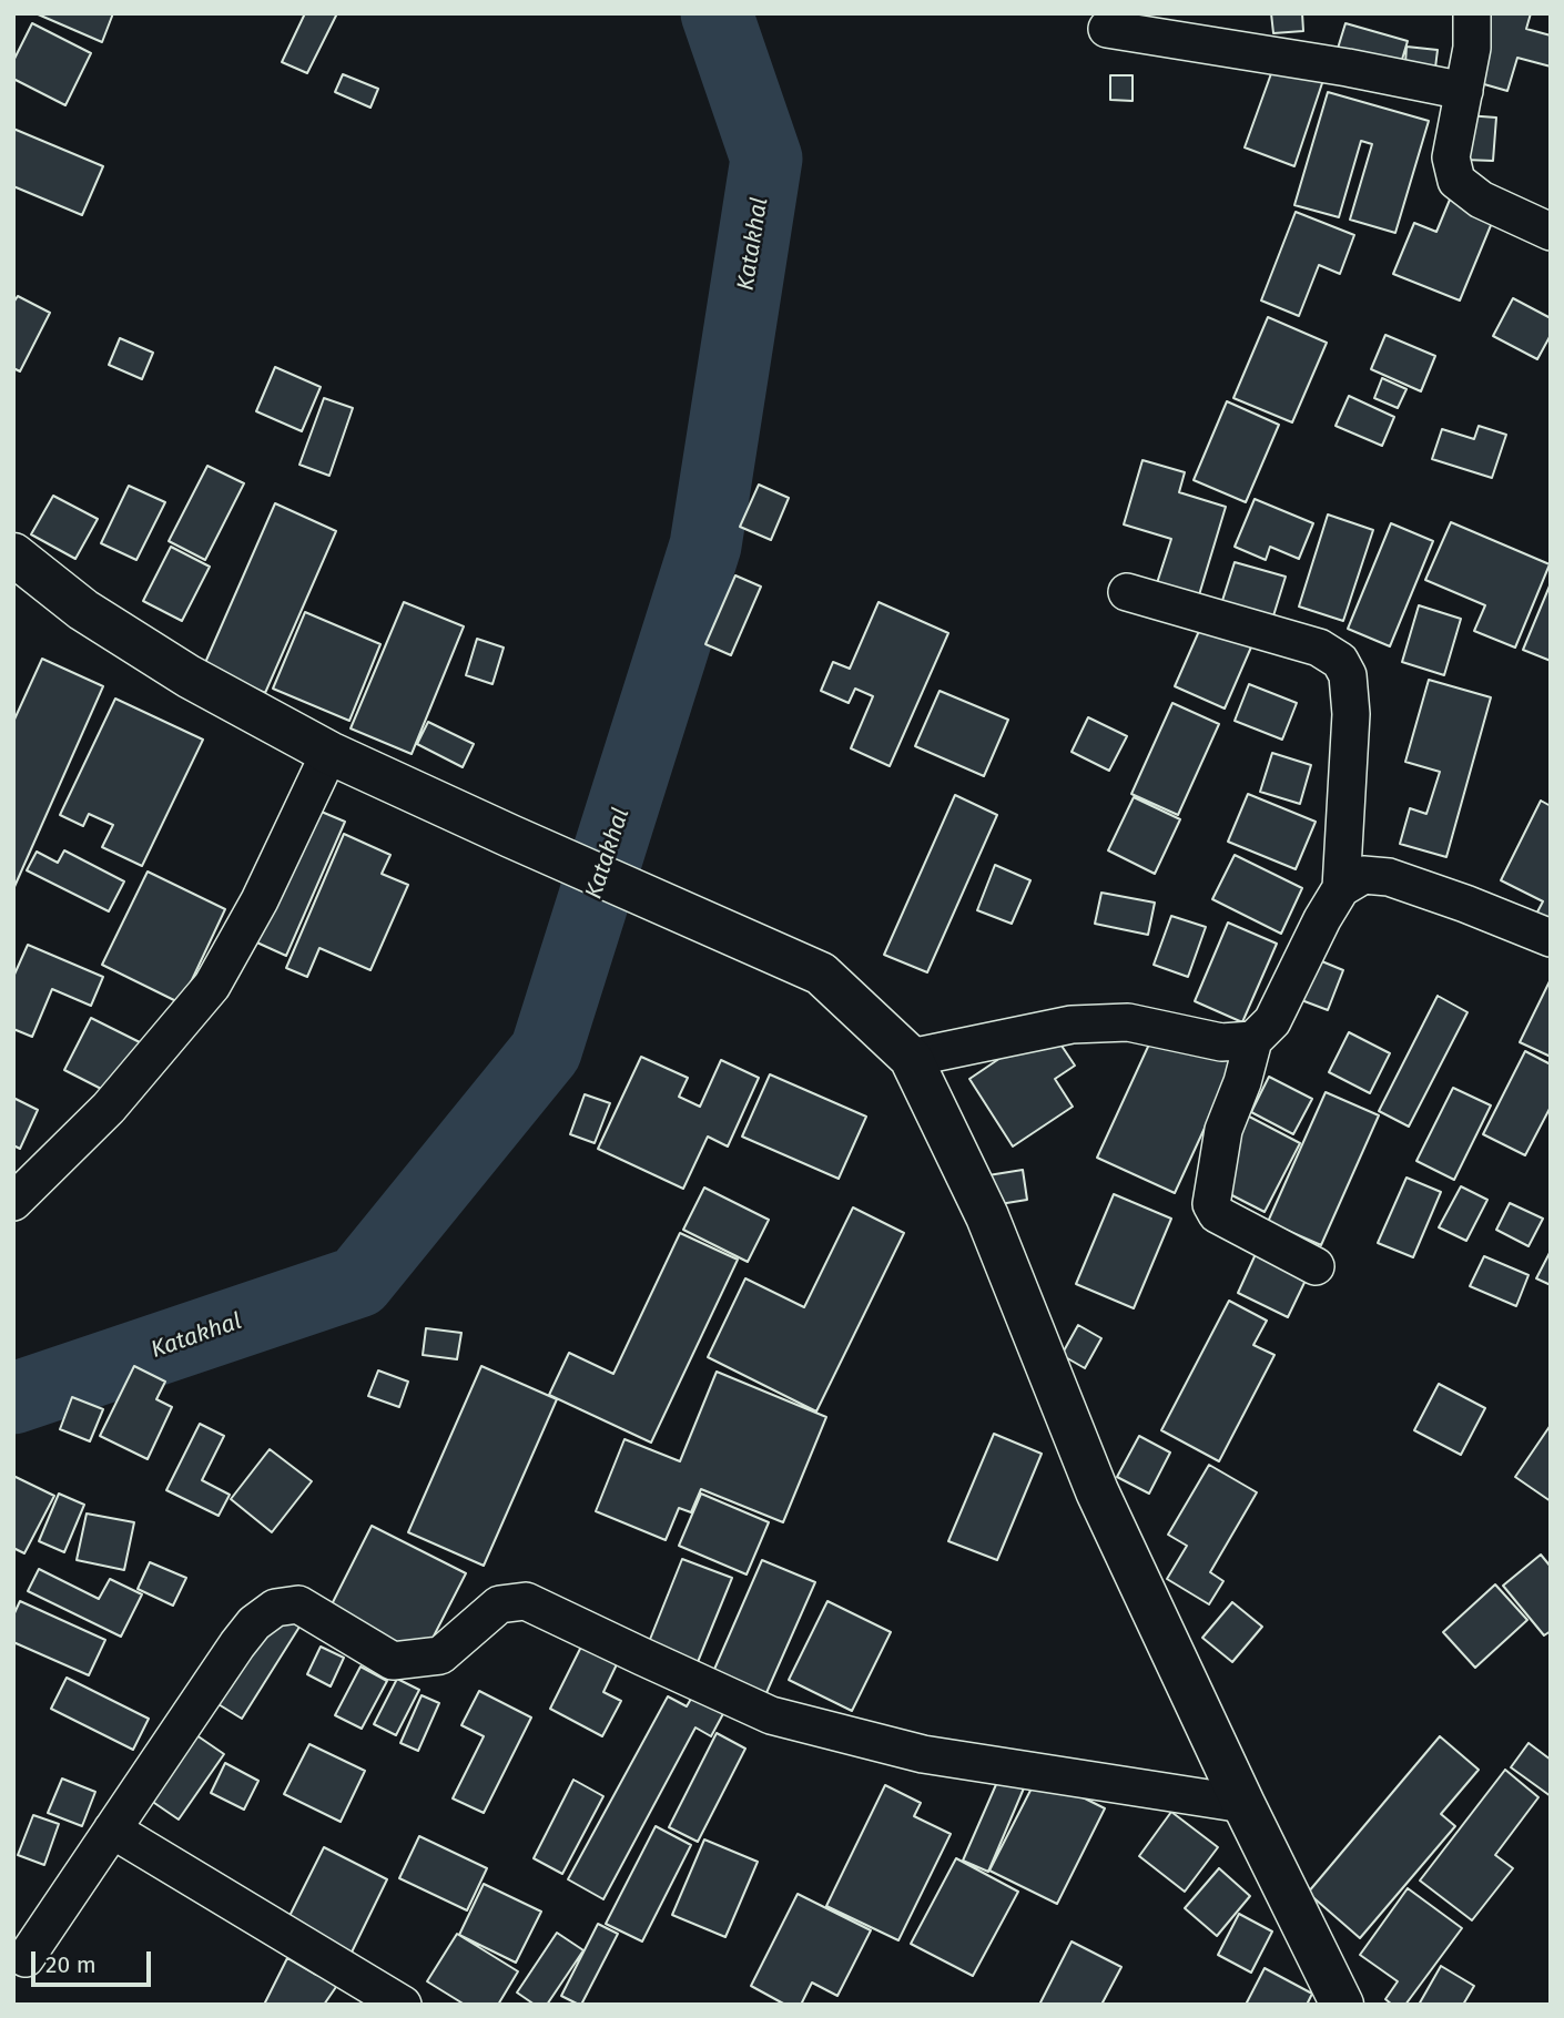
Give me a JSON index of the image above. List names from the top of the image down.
{
  "water": ["Katakhal"],
  "scale_bar": "20 m"
}
